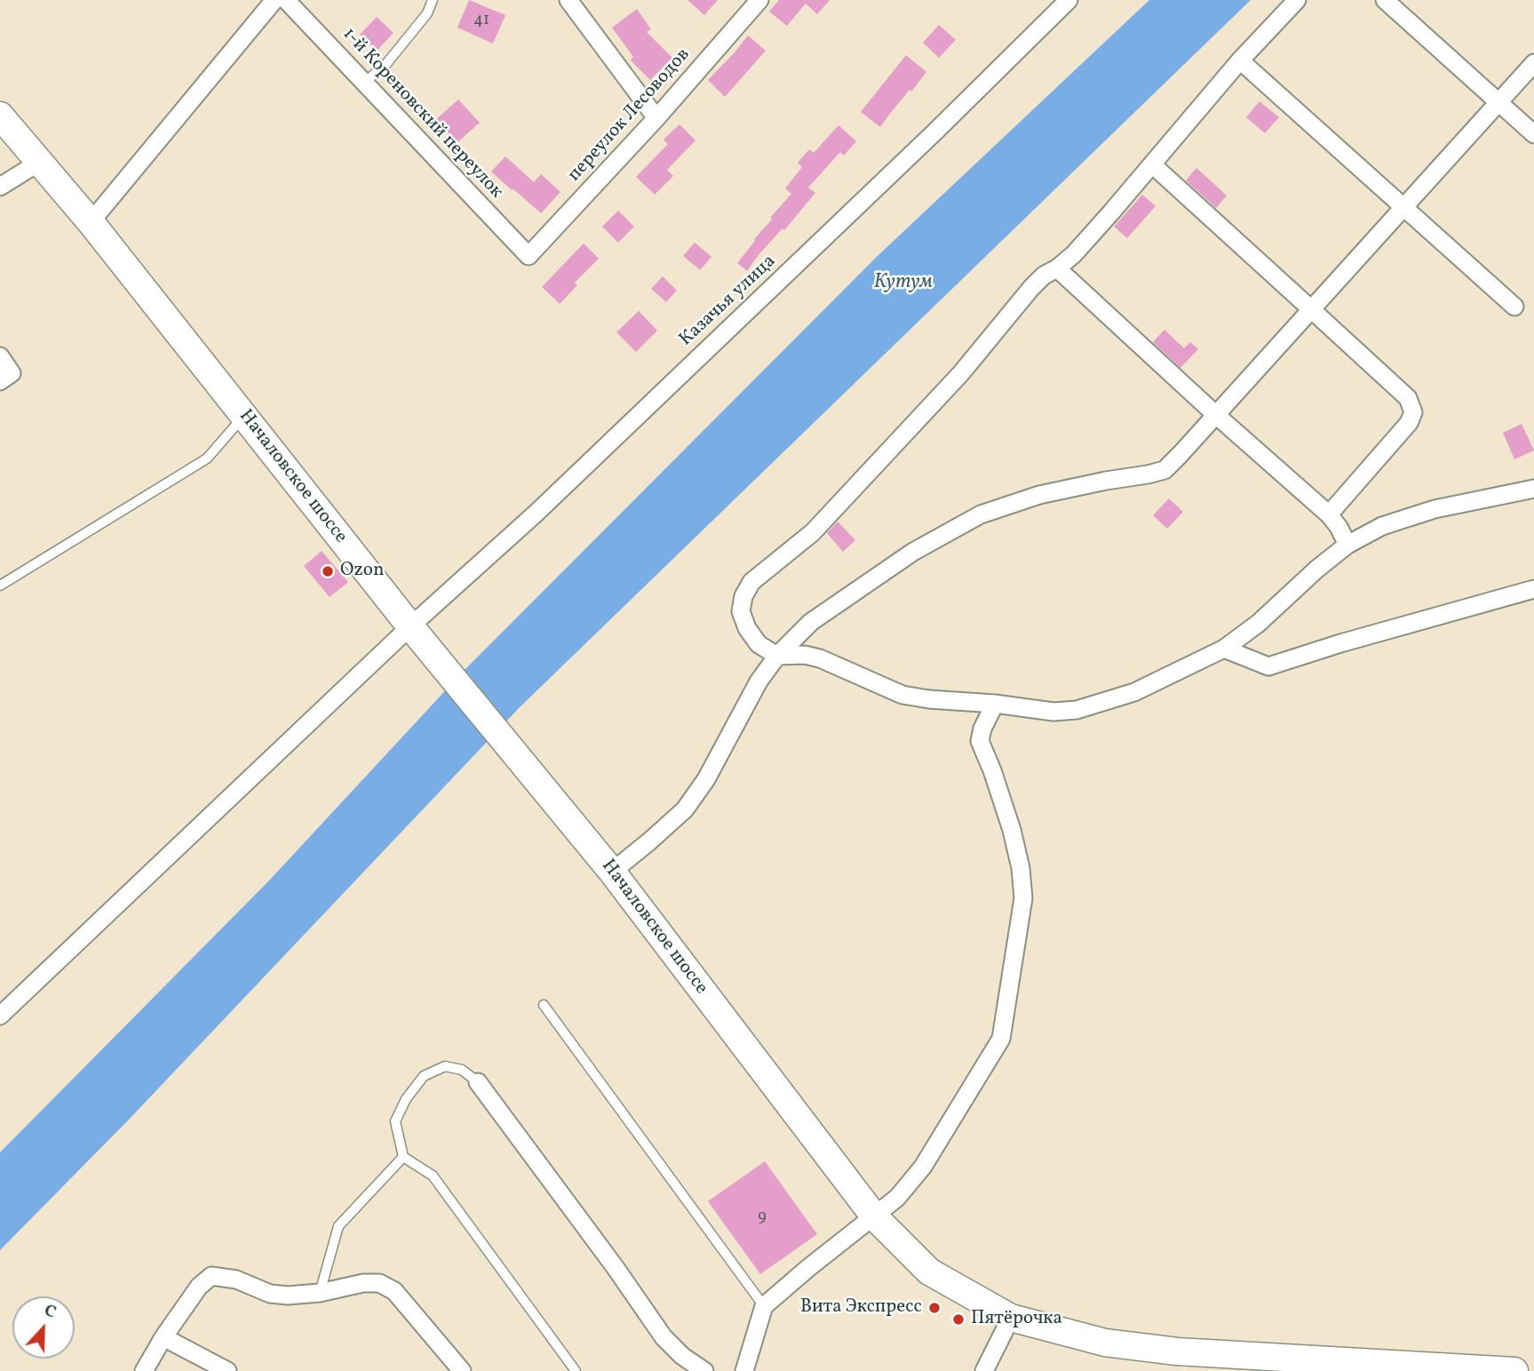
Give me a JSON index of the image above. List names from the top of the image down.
{
  "streets": {
    "main road": ["Началовское шоссе"],
    "street": ["1-й Кореновский переулок", "переулок Лесоводов", "Казачья улица"]
  },
  "crossings": [
    ["1-й Кореновский переулок", "переулок Лесоводов"],
    ["Казачья улица", "Началовское шоссе"]
  ],
  "water": ["Кутум"],
  "places": ["Ozon", "Вита Экспресс", "Пятёрочка"],
  "house_numbers": ["41", "9"],
  "north": "top"
}
